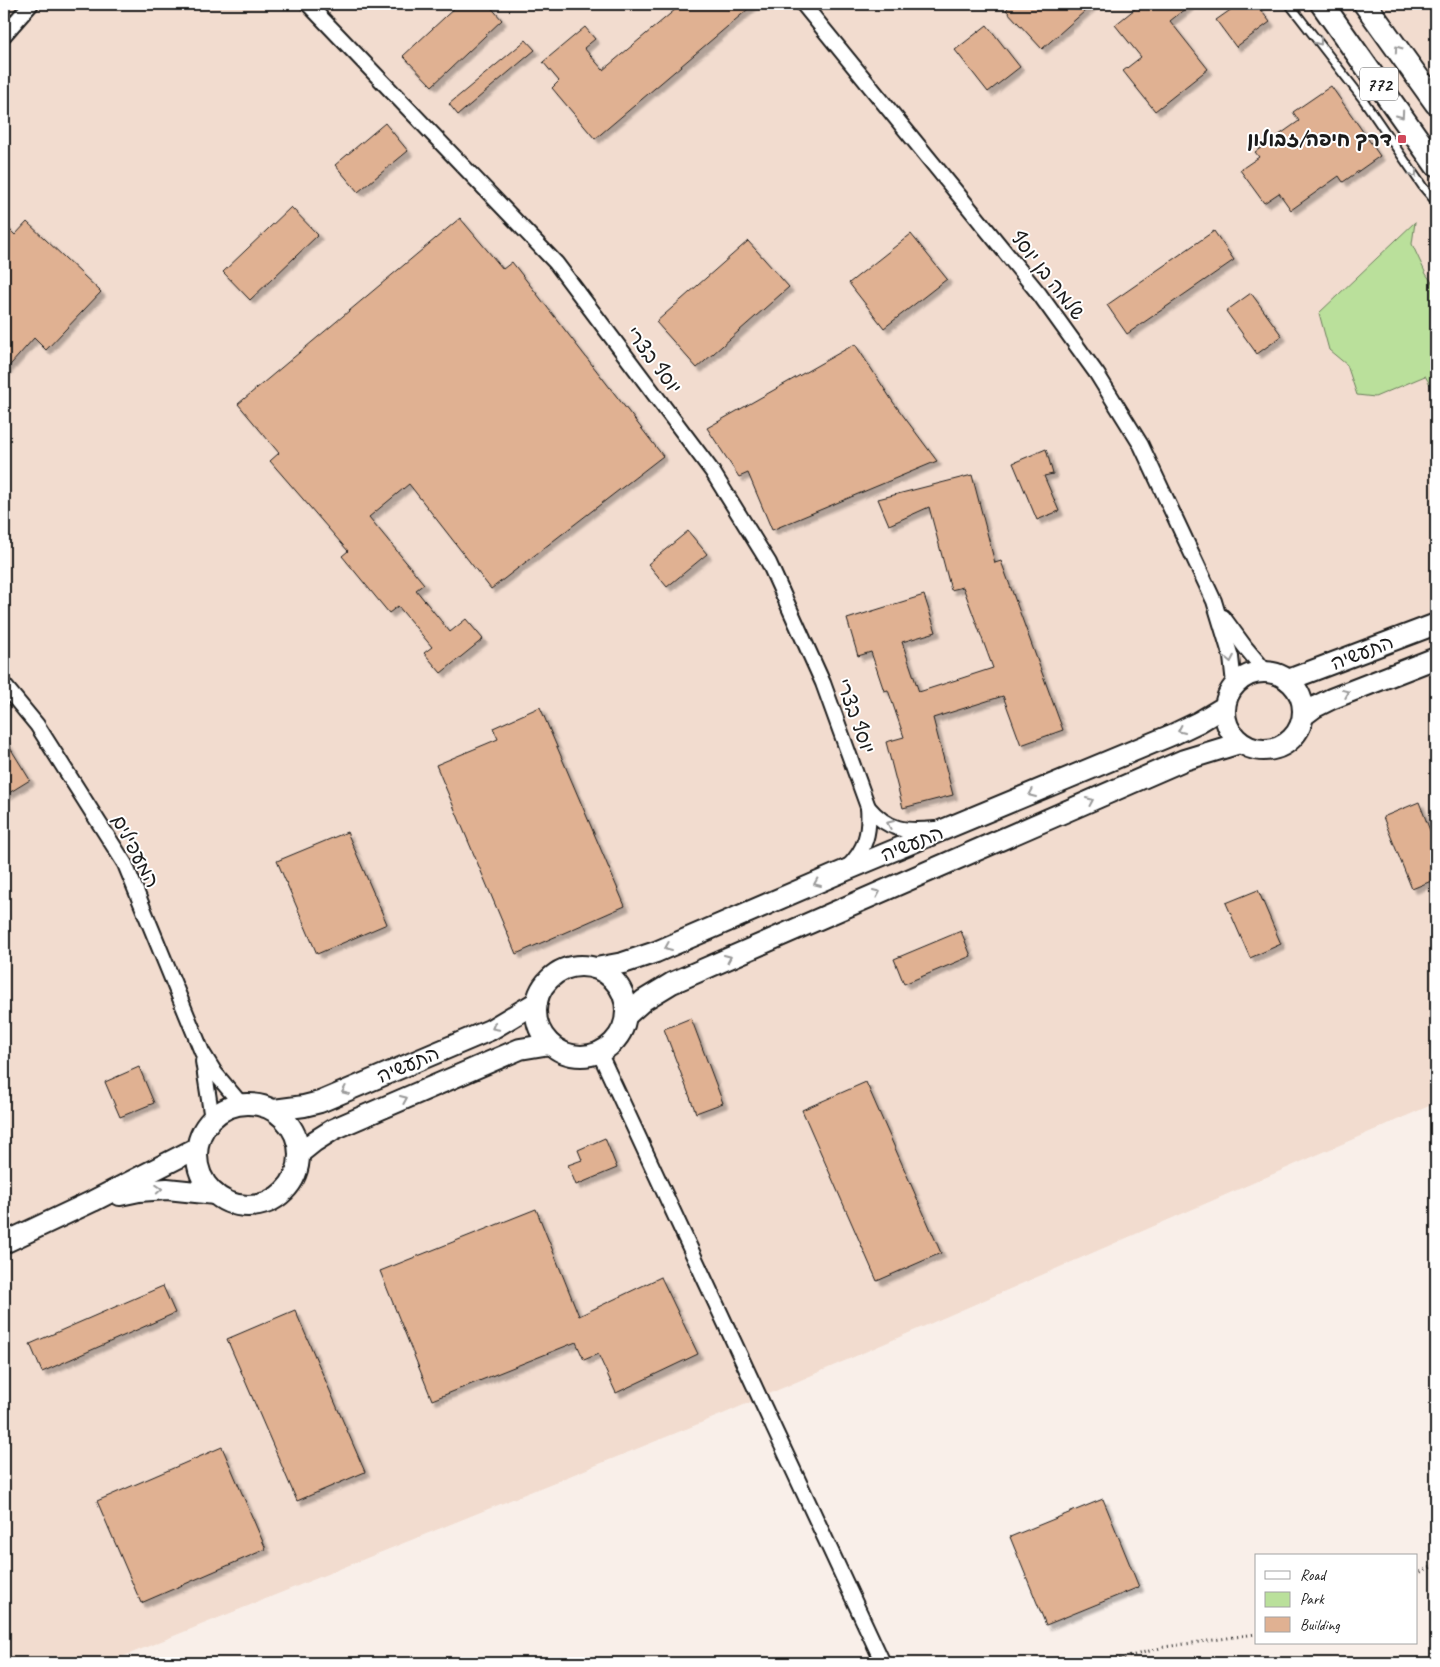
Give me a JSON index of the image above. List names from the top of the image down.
{
  "streets": {
    "main road": ["772"],
    "street": [
      "שלמה בן יוסף",
      "יוסף בצרי",
      "התעשיה",
      "המעפילים"
    ]
  },
  "crossings": [
    ["שלמה בן יוסף", "התעשיה"],
    ["יוסף בצרי", "התעשיה"],
    ["התעשיה", "המעפילים"]
  ],
  "places": {
    "transit": ["דרך חיפה/זבולון"]
  },
  "legend": ["Road", "Park", "Building"]
}
